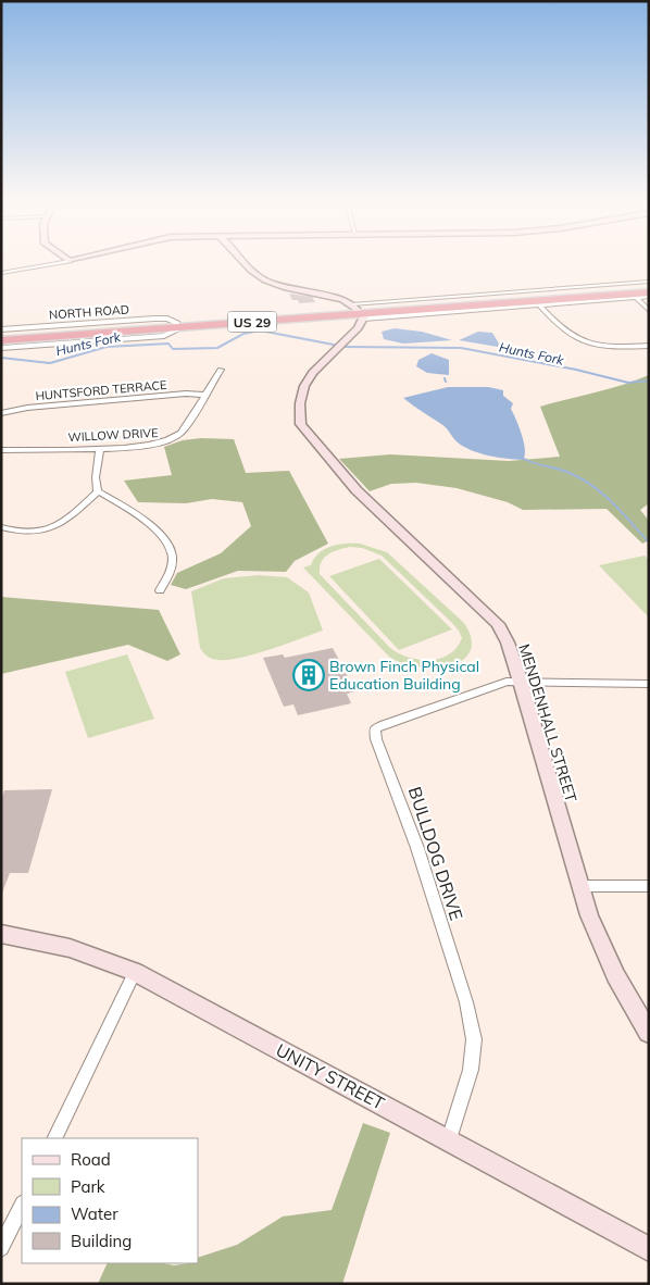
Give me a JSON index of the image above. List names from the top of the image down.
{
  "streets": {
    "highway": ["US 29"],
    "street": [
      "NORTH ROAD",
      "HUNTSFORD TERRACE",
      "WILLOW DRIVE",
      "MENDENHALL STREET",
      "BULLDOG DRIVE",
      "UNITY STREET"
    ]
  },
  "crossings": [
    ["NORTH ROAD", "US 29"],
    ["US 29", "MENDENHALL STREET"],
    ["HUNTSFORD TERRACE", "WILLOW DRIVE"],
    ["MENDENHALL STREET", "BULLDOG DRIVE"],
    ["BULLDOG DRIVE", "UNITY STREET"]
  ],
  "water": ["Hunts Fork"],
  "places": {
    "building": ["Brown Finch Physical Education Building"]
  },
  "legend": [
    "Road",
    "Park",
    "Water",
    "Building"
  ]
}
